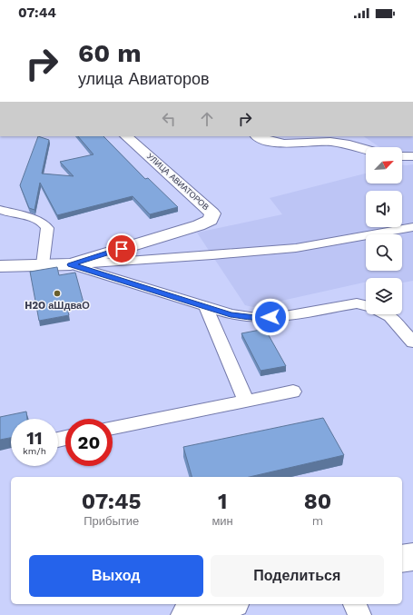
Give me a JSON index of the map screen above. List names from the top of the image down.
{
  "streets": {
    "street": ["УЛИЦА АВИАТОРОВ"]
  },
  "places": ["H2O аШдваО"],
  "north": "top right",
  "page": {
    "status": "07:44",
    "turn": ["60 m", "улица Авиаторов"],
    "speed": "11 km/h",
    "limit": "20",
    "eta": [
      "07:45",
      "Прибытие",
      "1",
      "мин",
      "80",
      "m"
    ],
    "buttons": ["Выход", "Поделиться"]
  }
}
